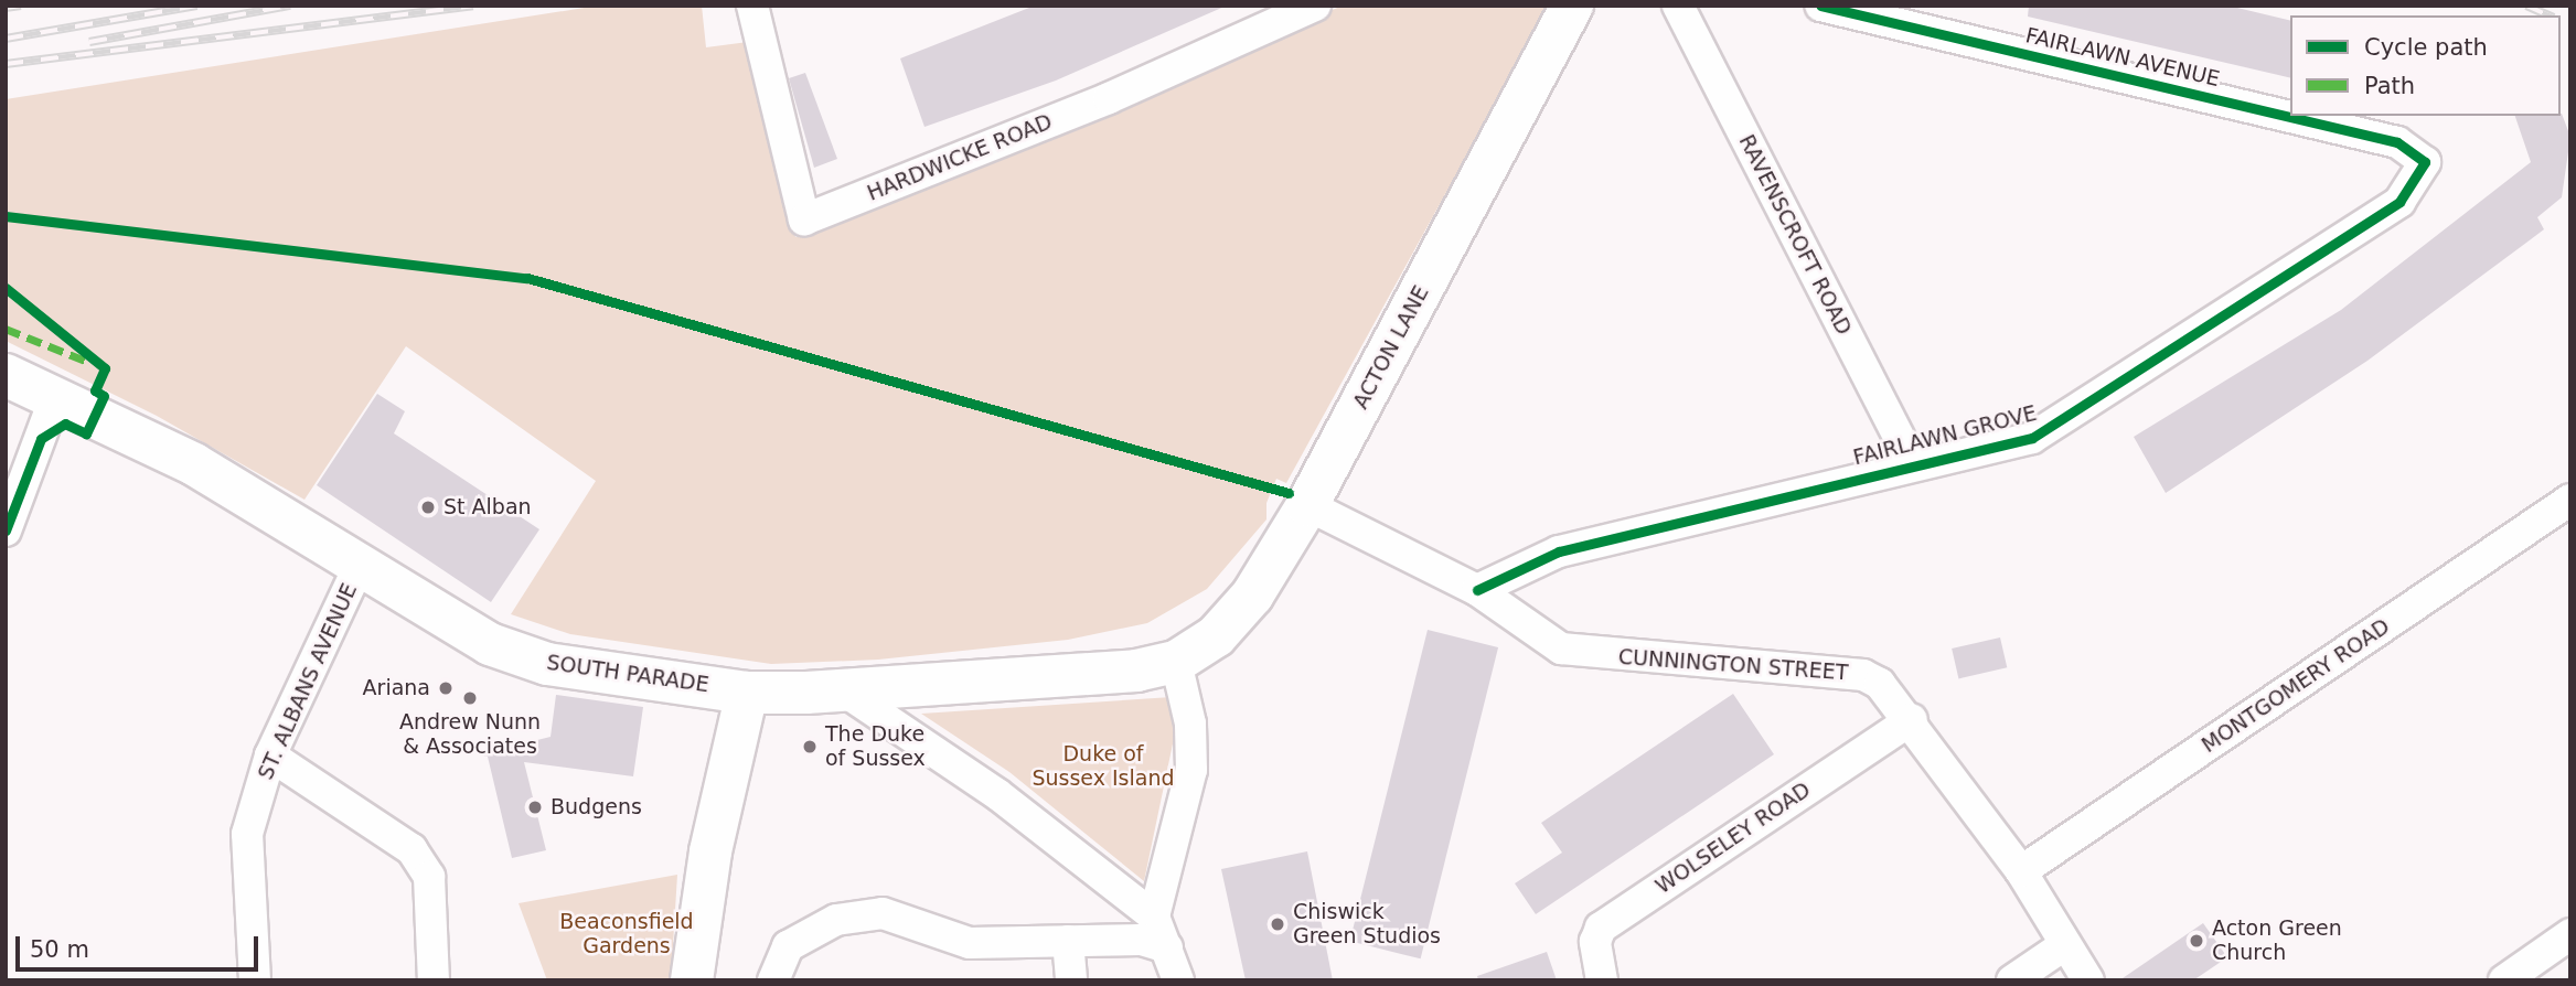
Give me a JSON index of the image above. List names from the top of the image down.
{
  "streets": {
    "main road": ["ACTON LANE", "SOUTH PARADE"],
    "street": [
      "FAIRLAWN AVENUE",
      "HARDWICKE ROAD",
      "RAVENSCROFT ROAD",
      "FAIRLAWN GROVE",
      "CUNNINGTON STREET",
      "ST. ALBANS AVENUE",
      "MONTGOMERY ROAD",
      "WOLSELEY ROAD"
    ]
  },
  "crossings": [
    ["FAIRLAWN AVENUE", "FAIRLAWN GROVE"],
    ["RAVENSCROFT ROAD", "FAIRLAWN GROVE"],
    ["ACTON LANE", "CUNNINGTON STREET"],
    ["ACTON LANE", "SOUTH PARADE"],
    ["FAIRLAWN GROVE", "CUNNINGTON STREET"],
    ["CUNNINGTON STREET", "MONTGOMERY ROAD"],
    ["CUNNINGTON STREET", "WOLSELEY ROAD"],
    ["SOUTH PARADE", "ST. ALBANS AVENUE"]
  ],
  "parks": ["Duke of Sussex Island", "Beaconsfield Gardens"],
  "places": [
    "St Alban",
    "Ariana",
    "Andrew Nunn & Associates",
    "The Duke of Sussex",
    "Budgens",
    "Chiswick Green Studios",
    "Acton Green Church"
  ],
  "legend": ["Cycle path", "Path"],
  "scale_bar": "50 m"
}
